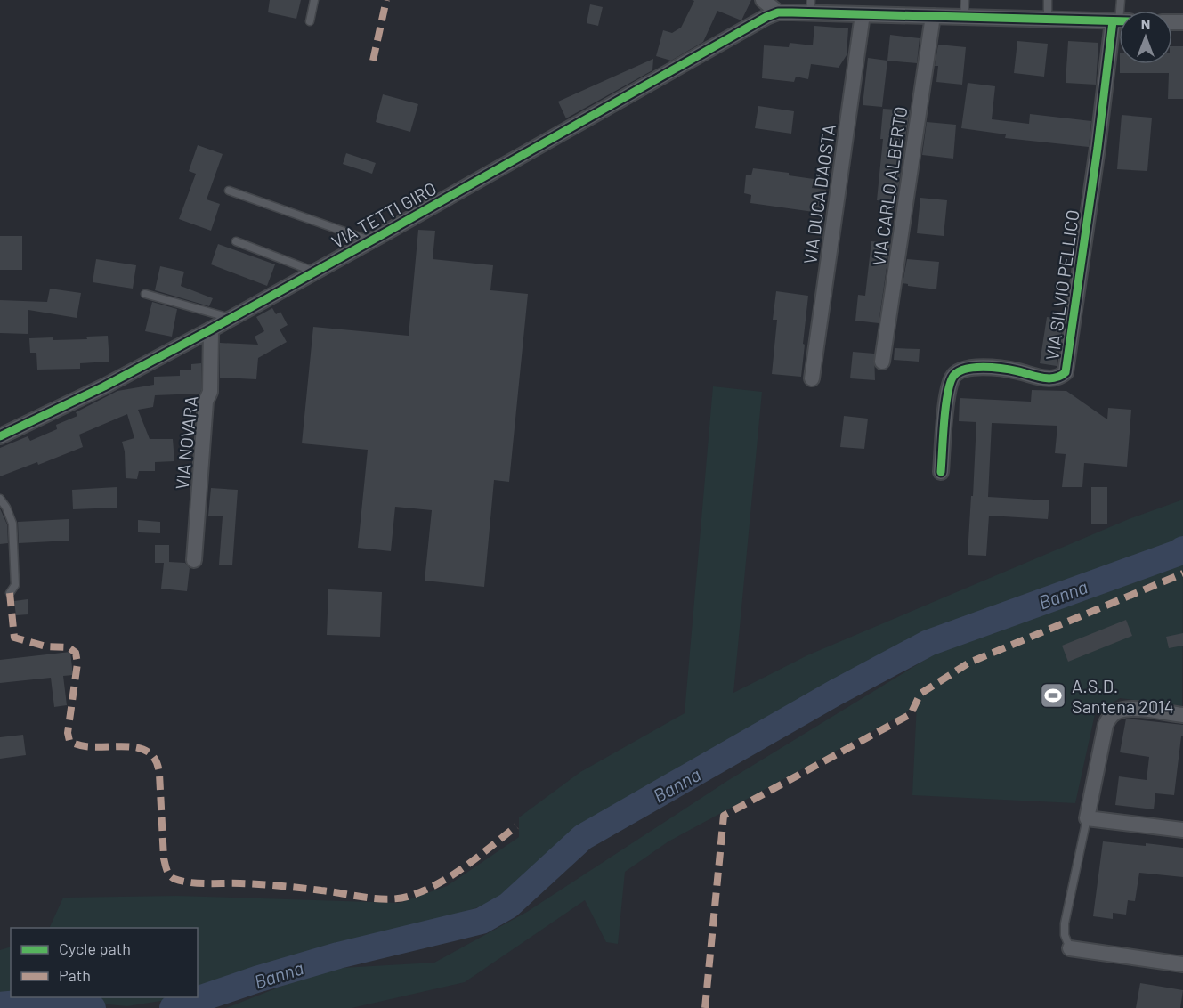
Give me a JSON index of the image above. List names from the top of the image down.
{
  "streets": {
    "street": [
      "VIA CARLO ALBERTO",
      "VIA DUCA D'AOSTA",
      "VIA TETTI GIRO",
      "VIA SILVIO PELLICO",
      "VIA NOVARA"
    ]
  },
  "crossings": [
    ["VIA TETTI GIRO", "VIA NOVARA"]
  ],
  "water": ["Banna"],
  "places": {
    "sports": ["A.S.D. Santena 2014"]
  },
  "legend": ["Cycle path", "Path"],
  "north": "top"
}
